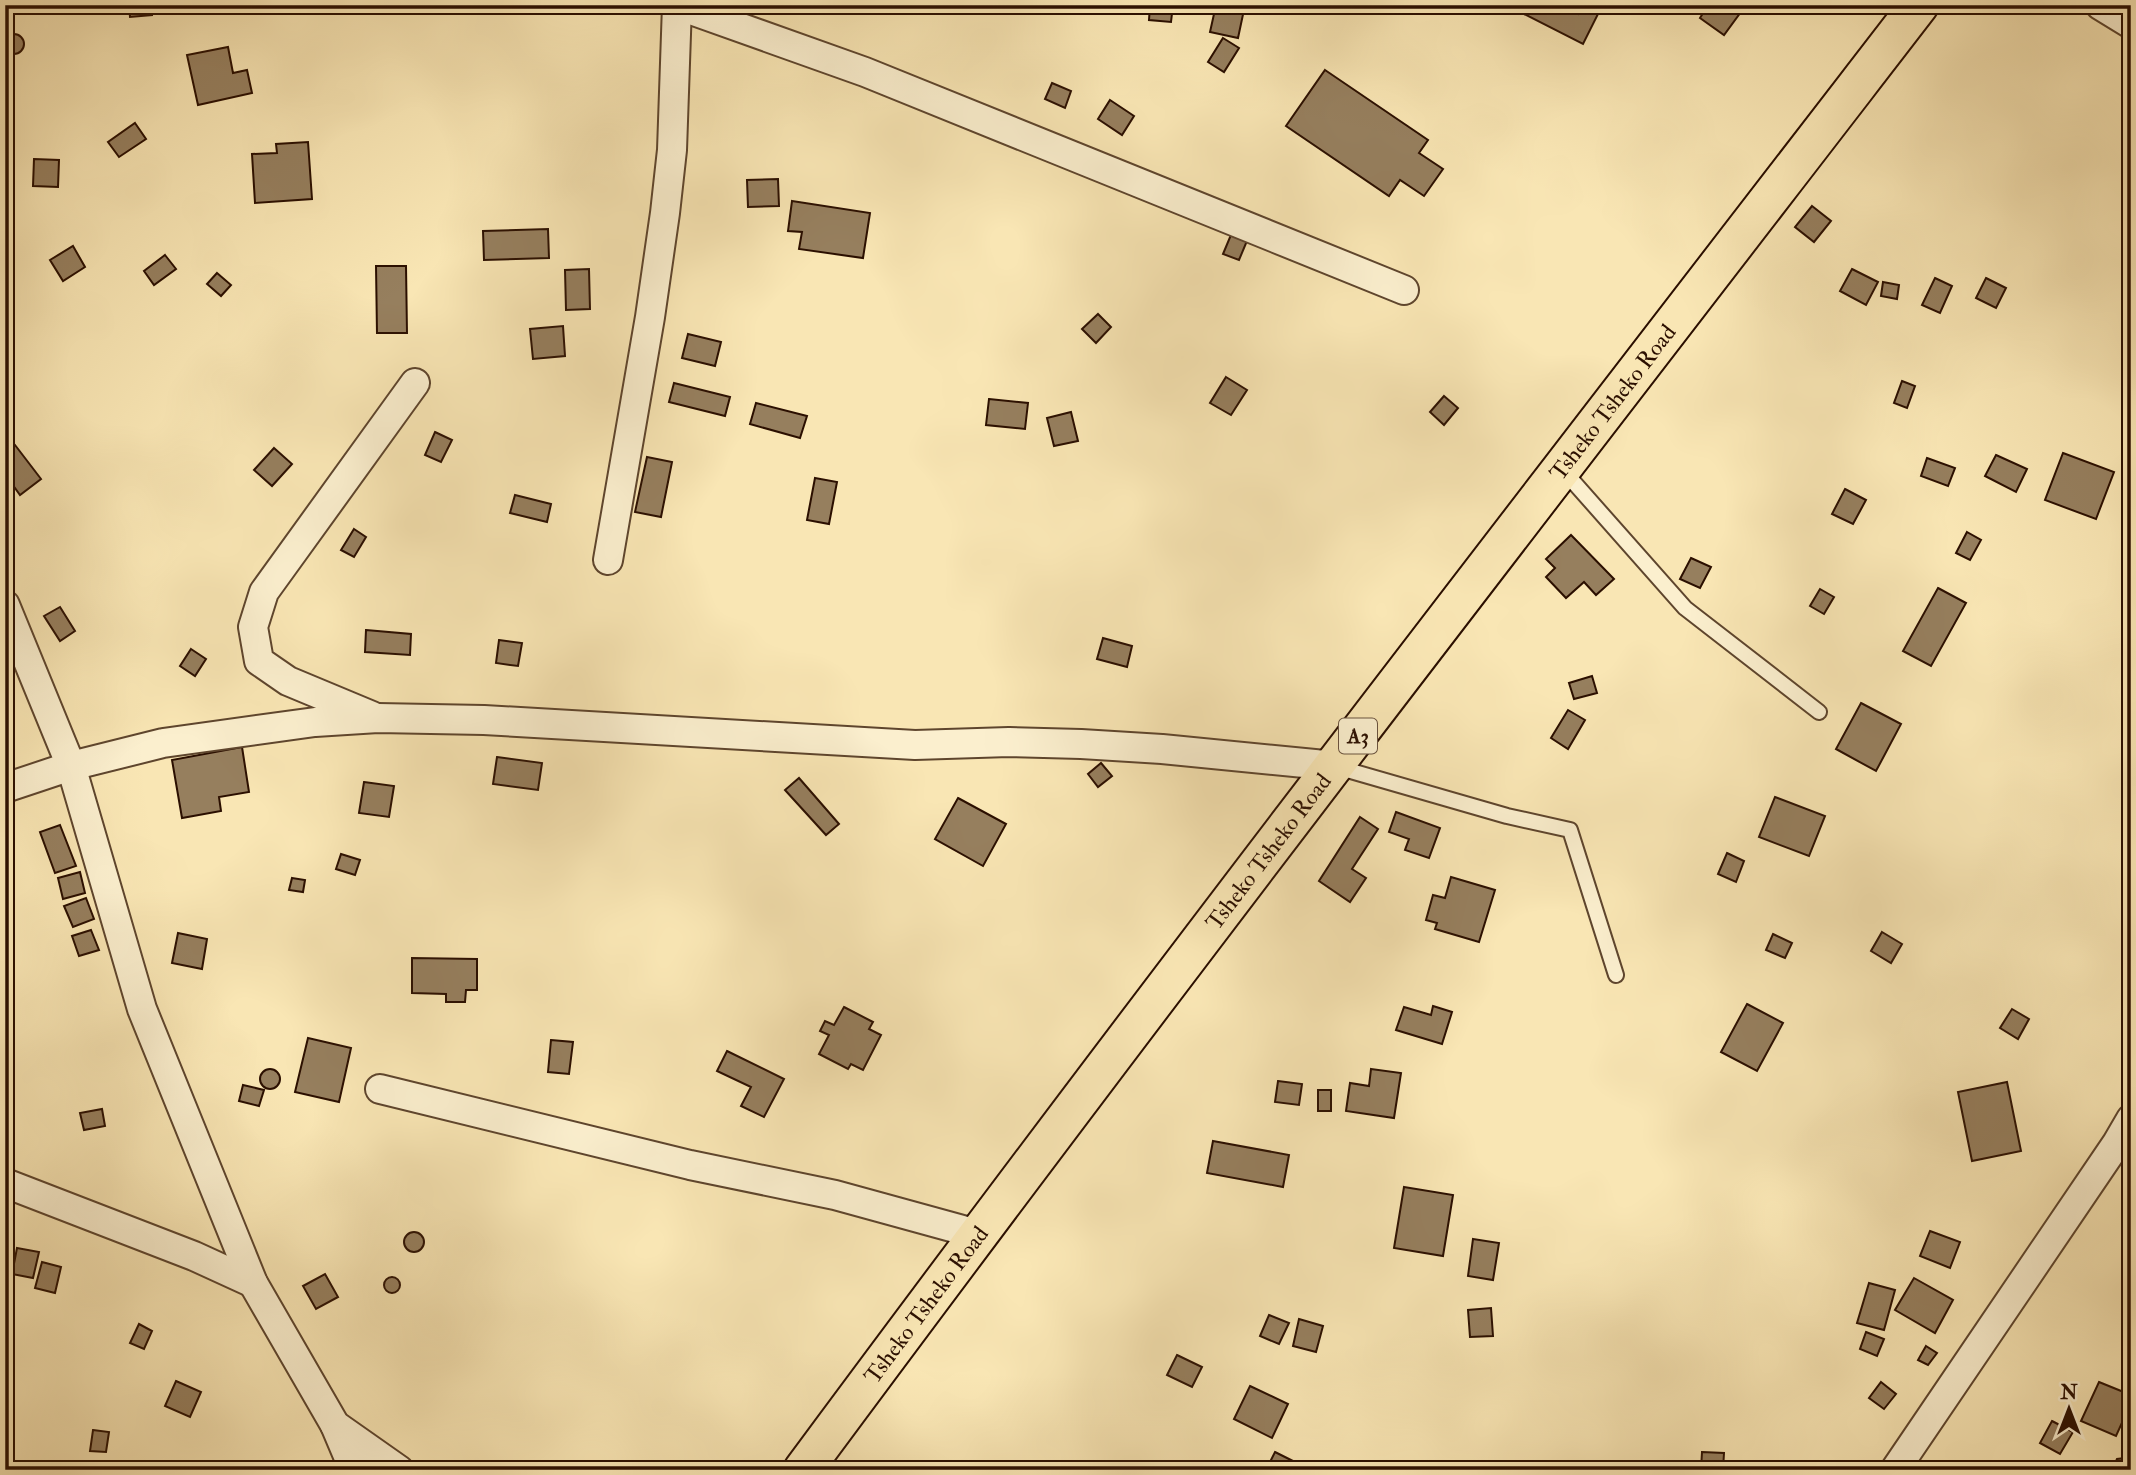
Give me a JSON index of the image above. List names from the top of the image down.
{
  "streets": {
    "highway": ["Tsheko Tsheko Road", "A3"]
  },
  "north": "top"
}
